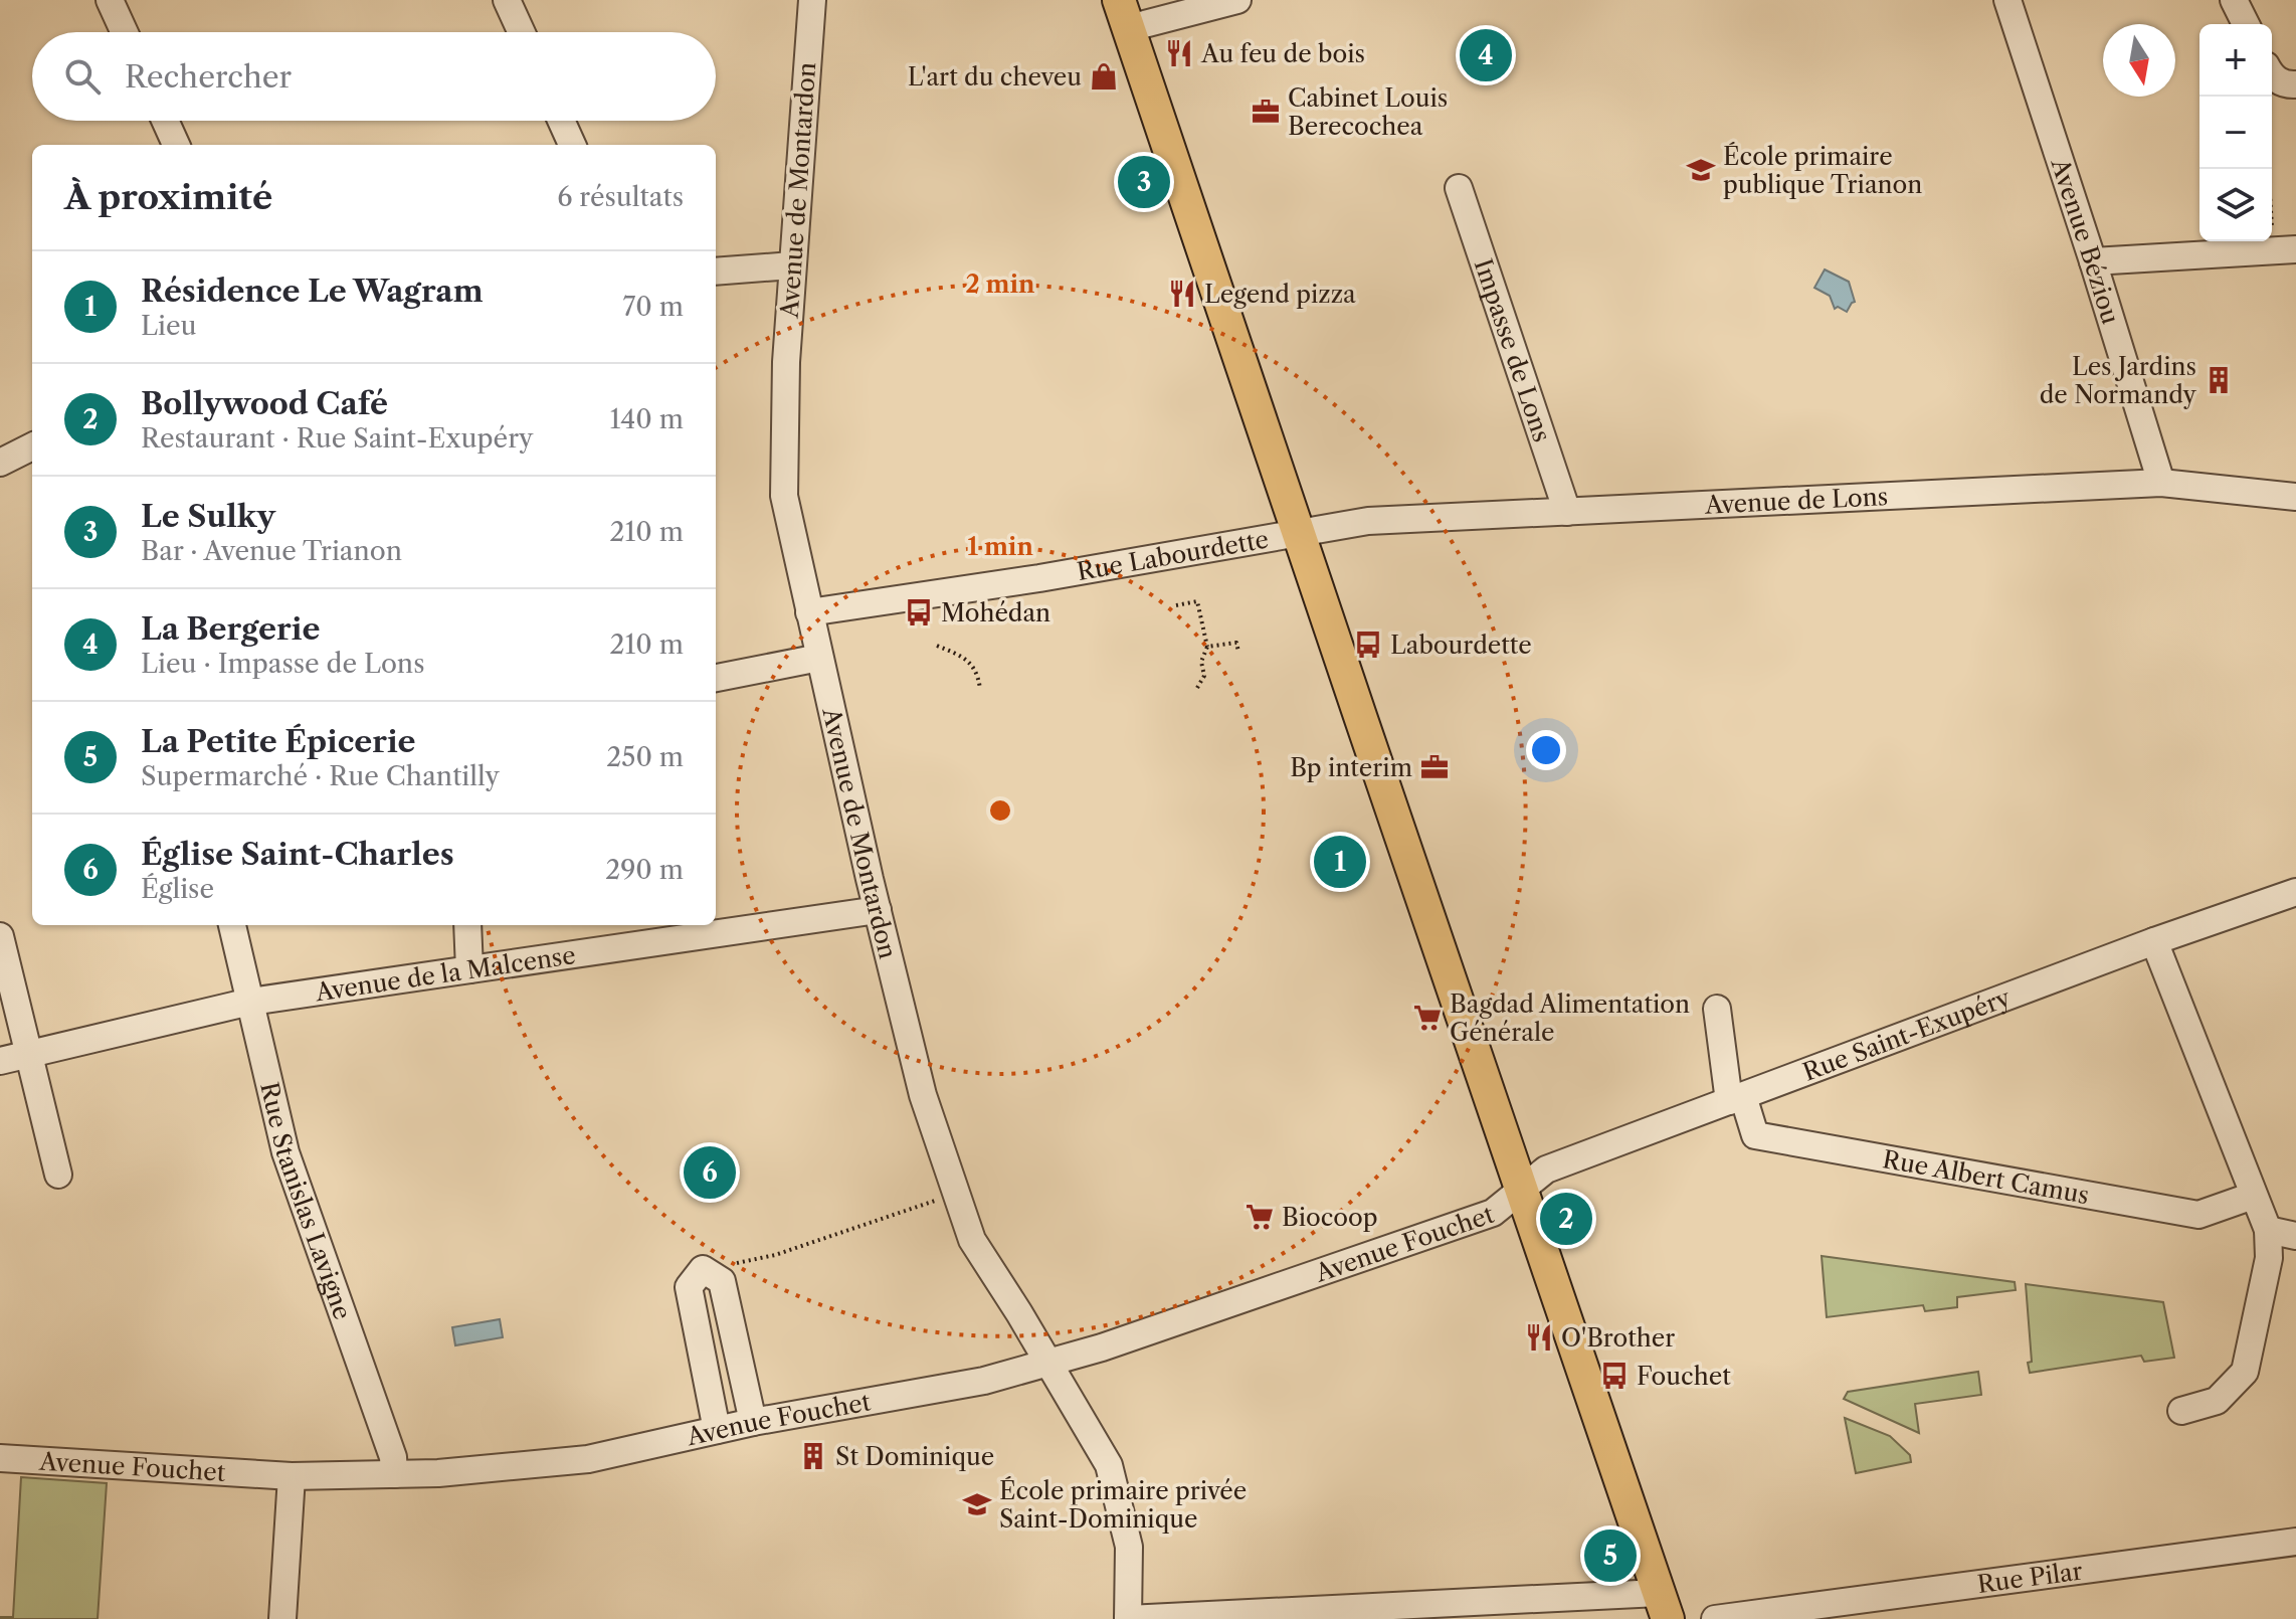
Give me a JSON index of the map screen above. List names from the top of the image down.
{
  "streets": {
    "street": [
      "Avenue de Montardon",
      "Avenue Béziou",
      "Impasse de Lons",
      "Avenue de Lons",
      "Rue Labourdette",
      "Avenue de la Malcense",
      "Rue Saint-Exupéry",
      "Rue Albert Camus",
      "Rue Stanislas Lavigne",
      "Avenue Fouchet",
      "Rue Pilar"
    ]
  },
  "crossings": [
    ["Avenue de Montardon", "Rue Labourdette"],
    ["Avenue de Montardon", "Avenue de la Malcense"],
    ["Avenue de Montardon", "Avenue Fouchet"],
    ["Avenue Béziou", "Avenue de Lons"],
    ["Impasse de Lons", "Avenue de Lons"],
    ["Avenue de Lons", "Rue Labourdette"],
    ["Avenue de la Malcense", "Rue Stanislas Lavigne"],
    ["Rue Saint-Exupéry", "Rue Albert Camus"],
    ["Rue Saint-Exupéry", "Avenue Fouchet"],
    ["Rue Stanislas Lavigne", "Avenue Fouchet"]
  ],
  "places": {
    "restaurant": ["Au feu de bois", "Legend pizza", "O'Brother"],
    "shop": ["L'art du cheveu"],
    "office": ["Cabinet Louis Berecochea", "Bp interim"],
    "school or university": ["École primaire publique Trianon", "École primaire privée Saint-Dominique"],
    "building": ["Les Jardins de Normandy", "St Dominique"],
    "bus stop": ["Mohédan", "Labourdette", "Fouchet"],
    "supermarket": ["Bagdad Alimentation Générale", "Biocoop"]
  },
  "north": "bottom",
  "page": {
    "map_buttons": ["+", "−"],
    "pins": [
      "4",
      "3",
      "1",
      "6",
      "2",
      "5"
    ],
    "search": "Rechercher",
    "heading": ["À proximité", "6 résultats"],
    "list": [
      {
        "mark": "1",
        "name": "Résidence Le Wagram",
        "note": "Lieu",
        "value": "70 m"
      },
      {
        "mark": "2",
        "name": "Bollywood Café",
        "note": "Restaurant · Rue Saint-Exupéry",
        "value": "140 m"
      },
      {
        "mark": "3",
        "name": "Le Sulky",
        "note": "Bar · Avenue Trianon",
        "value": "210 m"
      },
      {
        "mark": "4",
        "name": "La Bergerie",
        "note": "Lieu · Impasse de Lons",
        "value": "210 m"
      },
      {
        "mark": "5",
        "name": "La Petite Épicerie",
        "note": "Supermarché · Rue Chantilly",
        "value": "250 m"
      },
      {
        "mark": "6",
        "name": "Église Saint-Charles",
        "note": "Église",
        "value": "290 m"
      }
    ]
  },
  "rings": ["2 min", "1 min"]
}
